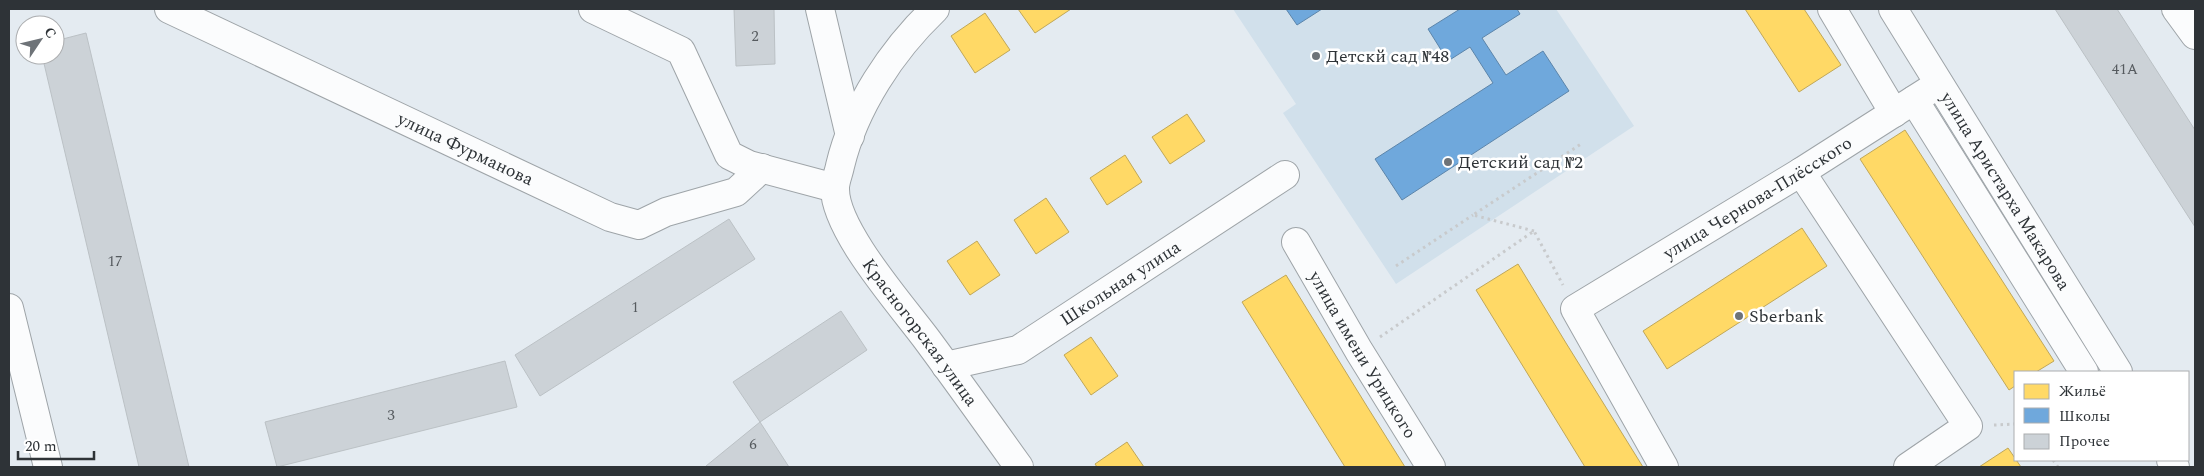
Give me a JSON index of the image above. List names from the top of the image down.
{
  "streets": {
    "street": [
      "улица Фурманова",
      "улица Аристарха Макарова",
      "улица Чернова-Плёсского",
      "Школьная улица",
      "Красногорская улица",
      "улица имени Урицкого"
    ]
  },
  "crossings": [
    ["улица Аристарха Макарова", "улица Чернова-Плёсского"],
    ["Школьная улица", "Красногорская улица"]
  ],
  "places": ["Детскй сад №48", "Детский сад №2", "Sberbank"],
  "house_numbers": [
    "2",
    "41А",
    "17",
    "1",
    "3",
    "6"
  ],
  "legend": ["Жильё", "Школы", "Прочее"],
  "scale_bar": "20 m",
  "north": "top right"
}
